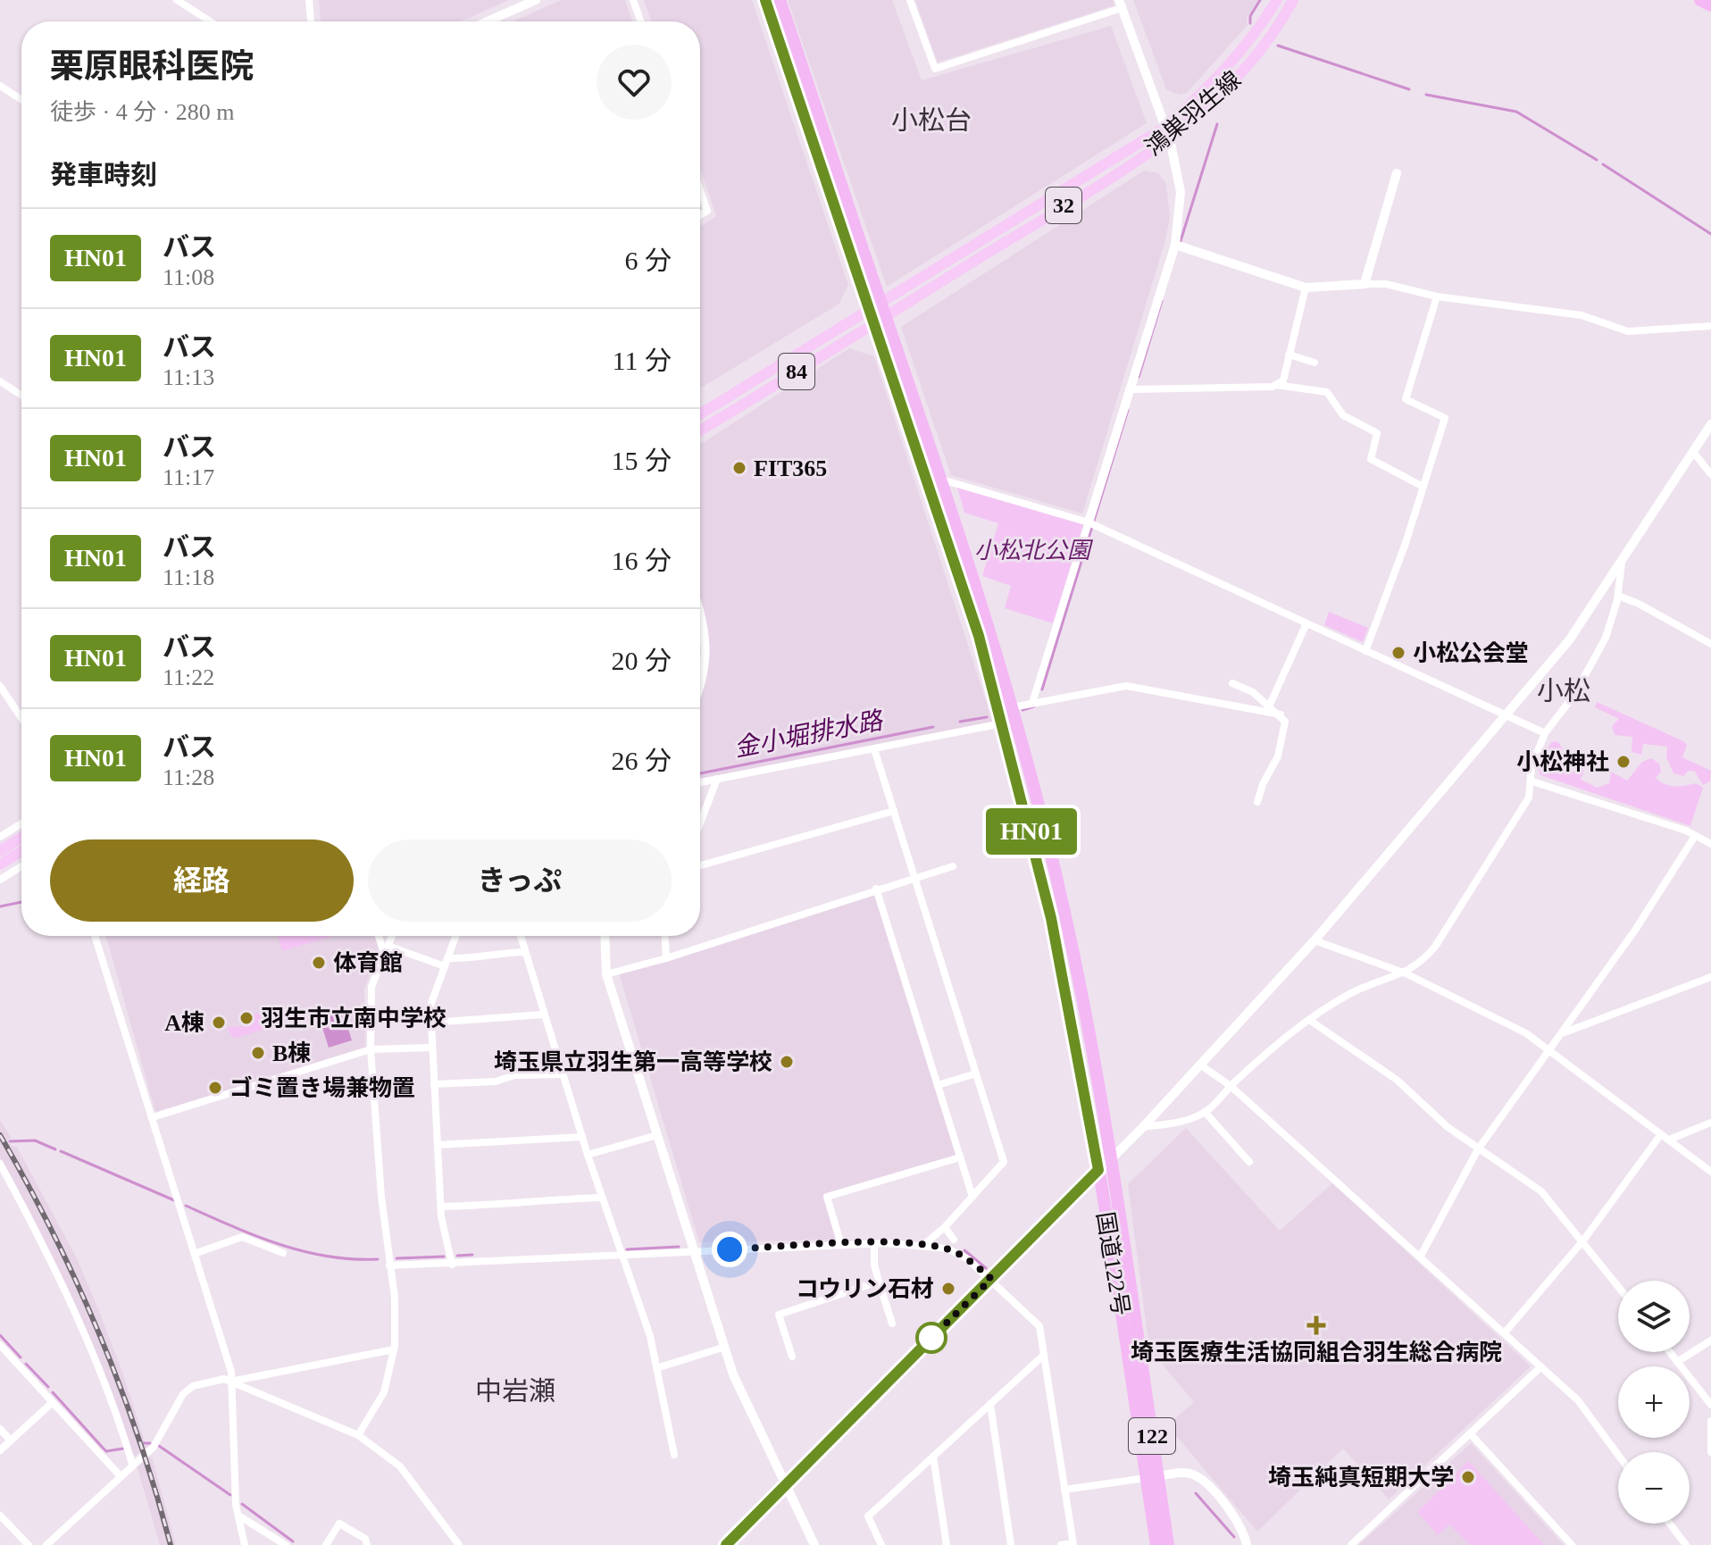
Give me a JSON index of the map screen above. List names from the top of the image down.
{
  "streets": {
    "highway": ["国道122号", "122"],
    "main road": ["鴻巣羽生線", "32", "84"]
  },
  "crossings": [
    ["鴻巣羽生線", "84"],
    ["鴻巣羽生線", "国道122号"],
    ["84", "国道122号"]
  ],
  "districts": ["小松台", "小松", "中岩瀬"],
  "water": ["金小堀排水路"],
  "parks": ["小松北公園"],
  "places": {
    "other": [
      "FIT365",
      "小松公会堂",
      "小松神社",
      "体育館",
      "羽生市立南中学校",
      "A棟",
      "B棟",
      "埼玉県立羽生第一高等学校",
      "ゴミ置き場兼物置",
      "コウリン石材",
      "埼玉純真短期大学"
    ],
    "health": ["埼玉医療生活協同組合羽生総合病院"]
  },
  "lines": ["bus line HN01"],
  "page": {
    "on_map": "HN01",
    "heading": [
      ["栗原眼科医院", "徒歩 · 4 分 · 280 m"],
      "発車時刻"
    ],
    "list": [
      {
        "mark": "HN01",
        "name": "バス",
        "note": "11:08",
        "value": "6 分"
      },
      {
        "mark": "HN01",
        "name": "バス",
        "note": "11:13",
        "value": "11 分"
      },
      {
        "mark": "HN01",
        "name": "バス",
        "note": "11:17",
        "value": "15 分"
      },
      {
        "mark": "HN01",
        "name": "バス",
        "note": "11:18",
        "value": "16 分"
      },
      {
        "mark": "HN01",
        "name": "バス",
        "note": "11:22",
        "value": "20 分"
      },
      {
        "mark": "HN01",
        "name": "バス",
        "note": "11:28",
        "value": "26 分"
      }
    ],
    "buttons": ["経路", "きっぷ"],
    "map_buttons": ["+", "−"]
  }
}
